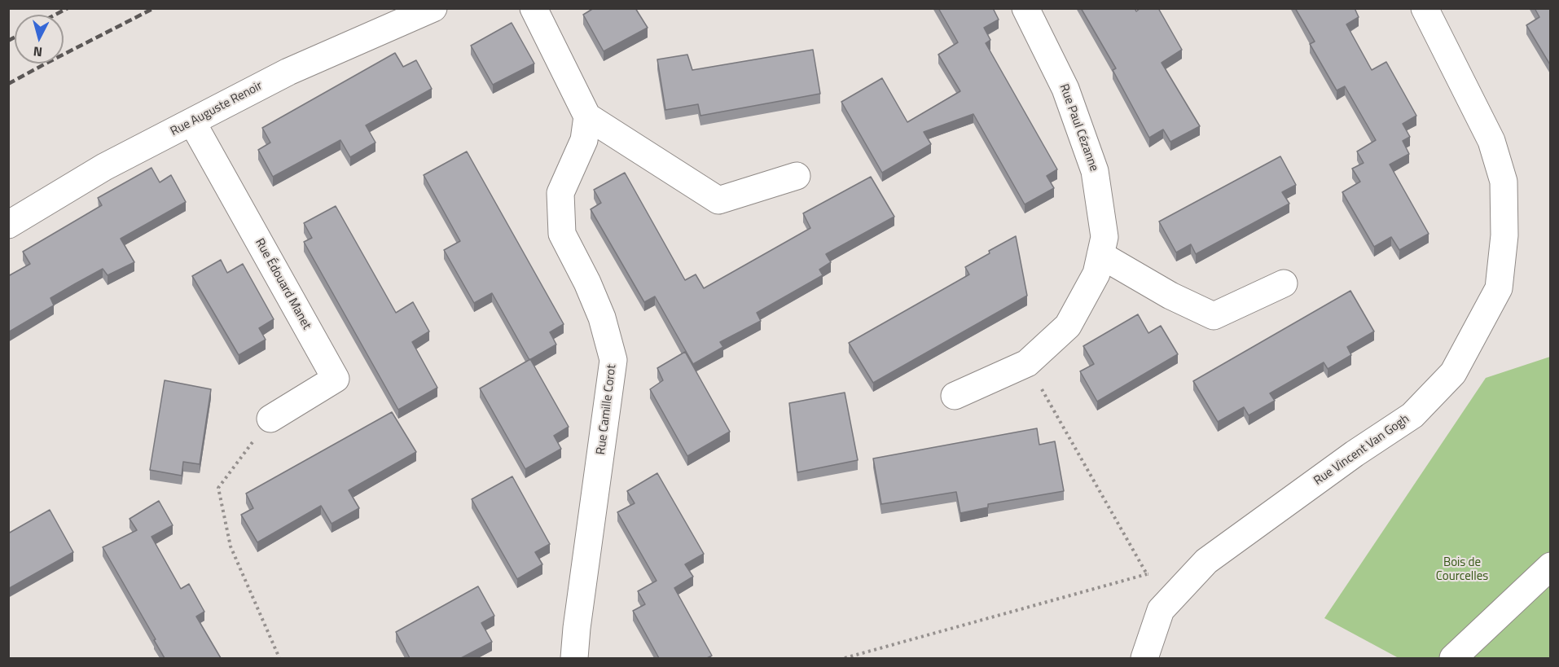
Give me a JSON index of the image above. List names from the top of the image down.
{
  "streets": {
    "street": [
      "Rue Auguste Renoir",
      "Rue Paul Cézanne",
      "Rue Édouard Manet",
      "Rue Camille Corot",
      "Rue Vincent Van Gogh"
    ]
  },
  "crossings": [
    ["Rue Auguste Renoir", "Rue Édouard Manet"]
  ],
  "parks": ["Bois de Courcelles"],
  "north": "bottom"
}
